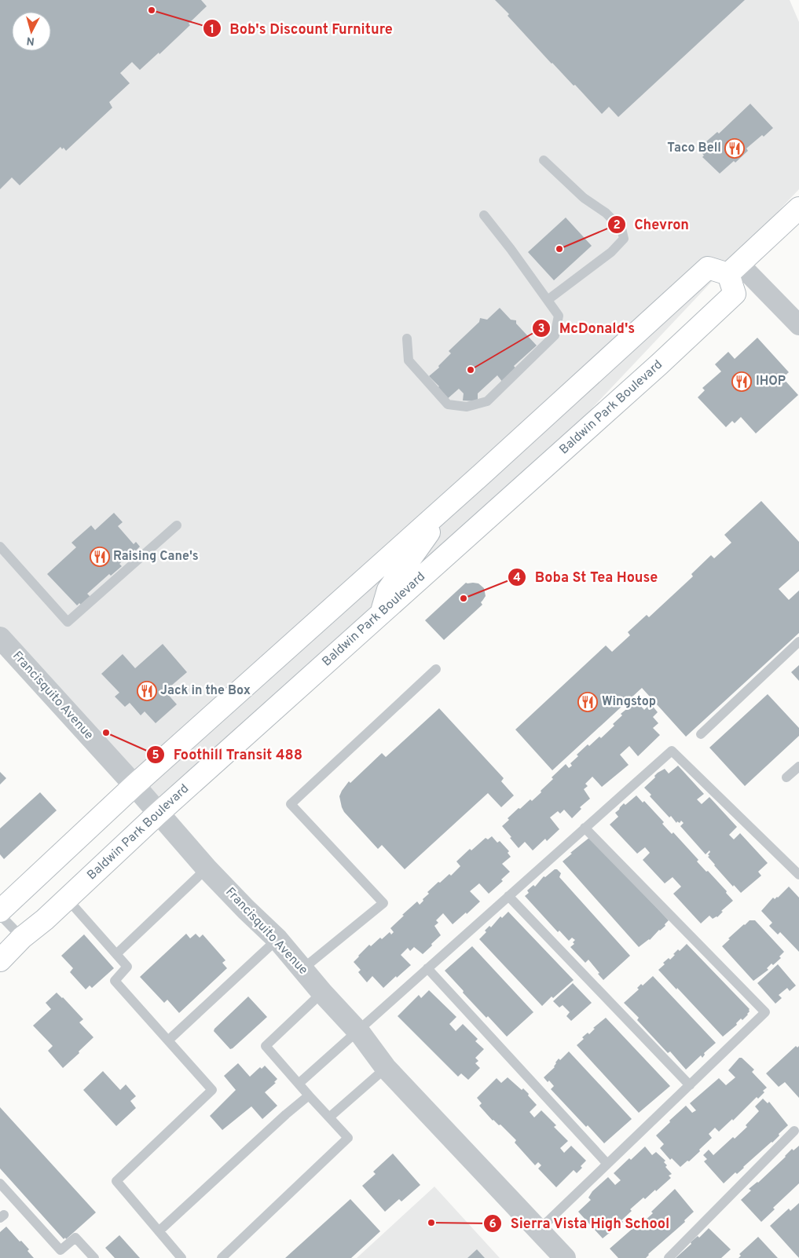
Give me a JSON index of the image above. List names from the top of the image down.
{
  "streets": {
    "main road": ["Baldwin Park Boulevard"],
    "street": ["Francisquito Avenue"]
  },
  "crossings": [
    ["Baldwin Park Boulevard", "Francisquito Avenue"]
  ],
  "places": {
    "other": [
      "Bob's Discount Furniture",
      "Chevron",
      "McDonald's",
      "Boba St Tea House",
      "Foothill Transit 488",
      "Sierra Vista High School"
    ],
    "restaurant": [
      "Taco Bell",
      "IHOP",
      "Raising Cane's",
      "Jack in the Box",
      "Wingstop"
    ]
  },
  "north": "bottom"
}
